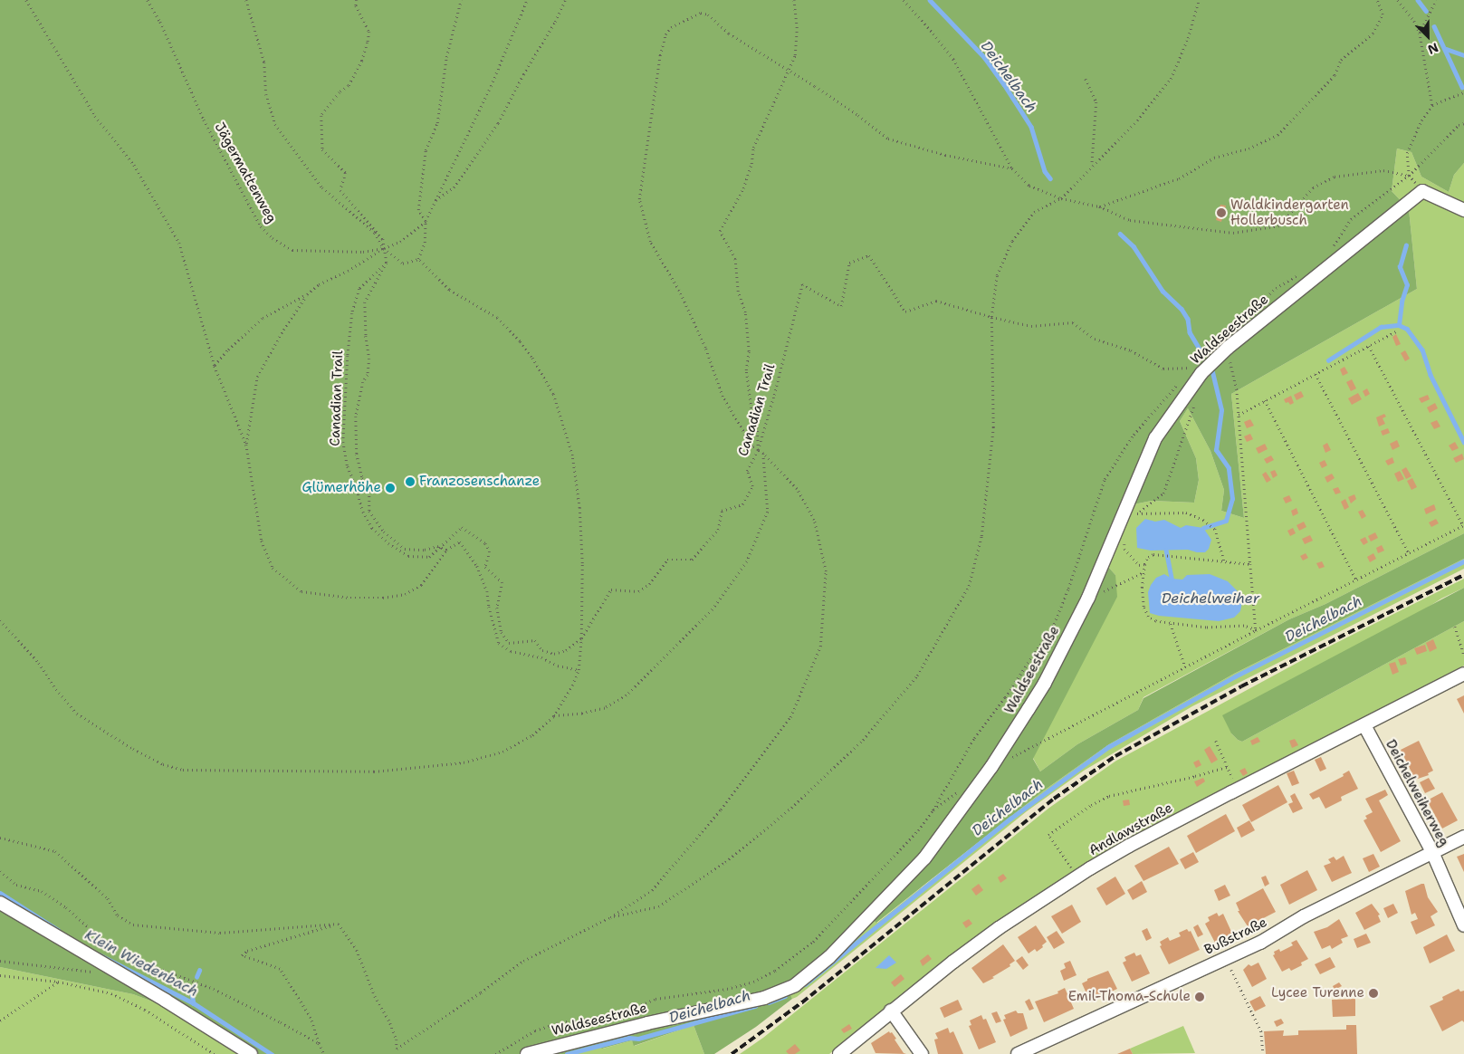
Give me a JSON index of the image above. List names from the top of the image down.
{
  "streets": {
    "street": [
      "Waldseestraße",
      "Deichelweiherweg",
      "Andlawstraße",
      "Bußstraße"
    ],
    "path": ["Jägermattenweg", "Canadian Trail"]
  },
  "crossings": [
    ["Waldseestraße", "Canadian Trail"],
    ["Deichelweiherweg", "Andlawstraße"],
    ["Deichelweiherweg", "Bußstraße"]
  ],
  "water": ["Deichelbach", "Deichelweiher", "Klein Wiedenbach"],
  "places": [
    "Waldkindergarten Hollerbusch",
    "Franzosenschanze",
    "Glümerhöhe",
    "Lycee Turenne",
    "Emil-Thoma-Schule"
  ],
  "north": "bottom right"
}
